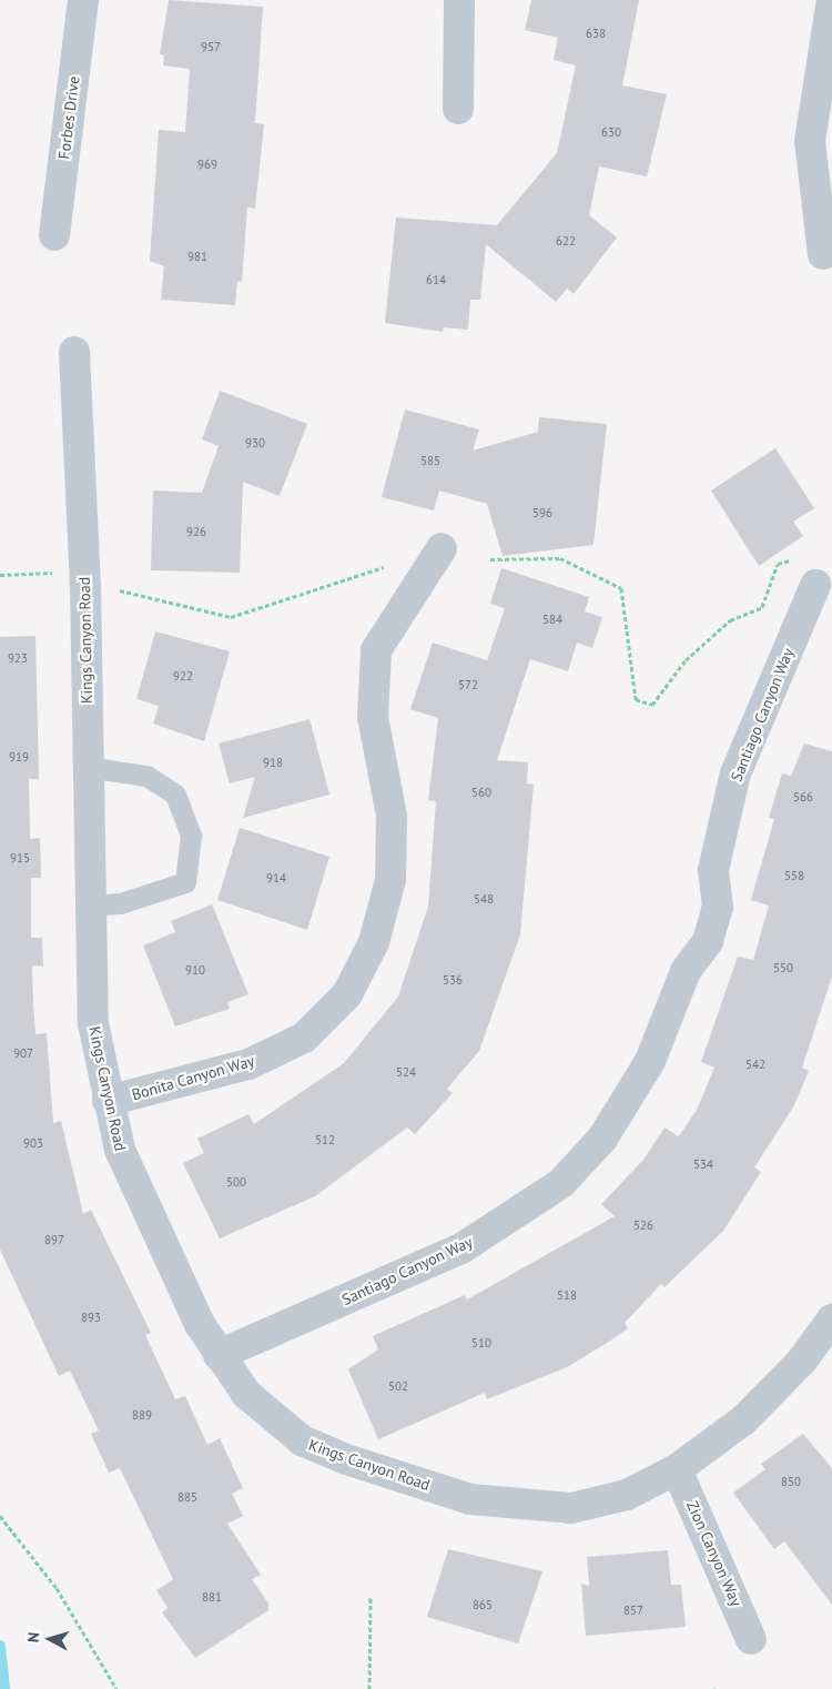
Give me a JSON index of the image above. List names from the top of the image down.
{
  "streets": {
    "street": [
      "Forbes Drive",
      "Kings Canyon Road",
      "Santiago Canyon Way",
      "Bonita Canyon Way",
      "Zion Canyon Way"
    ]
  },
  "crossings": [
    ["Kings Canyon Road", "Santiago Canyon Way"],
    ["Kings Canyon Road", "Bonita Canyon Way"],
    ["Kings Canyon Road", "Zion Canyon Way"]
  ],
  "house_numbers": [
    "638",
    "957",
    "630",
    "969",
    "622",
    "981",
    "614",
    "930",
    "585",
    "596",
    "926",
    "584",
    "923",
    "922",
    "572",
    "919",
    "918",
    "560",
    "566",
    "915",
    "558",
    "914",
    "548",
    "550",
    "910",
    "536",
    "907",
    "542",
    "524",
    "512",
    "903",
    "534",
    "500",
    "526",
    "897",
    "518",
    "893",
    "510",
    "502",
    "889",
    "850",
    "885",
    "881",
    "865",
    "857"
  ],
  "north": "left"
}
